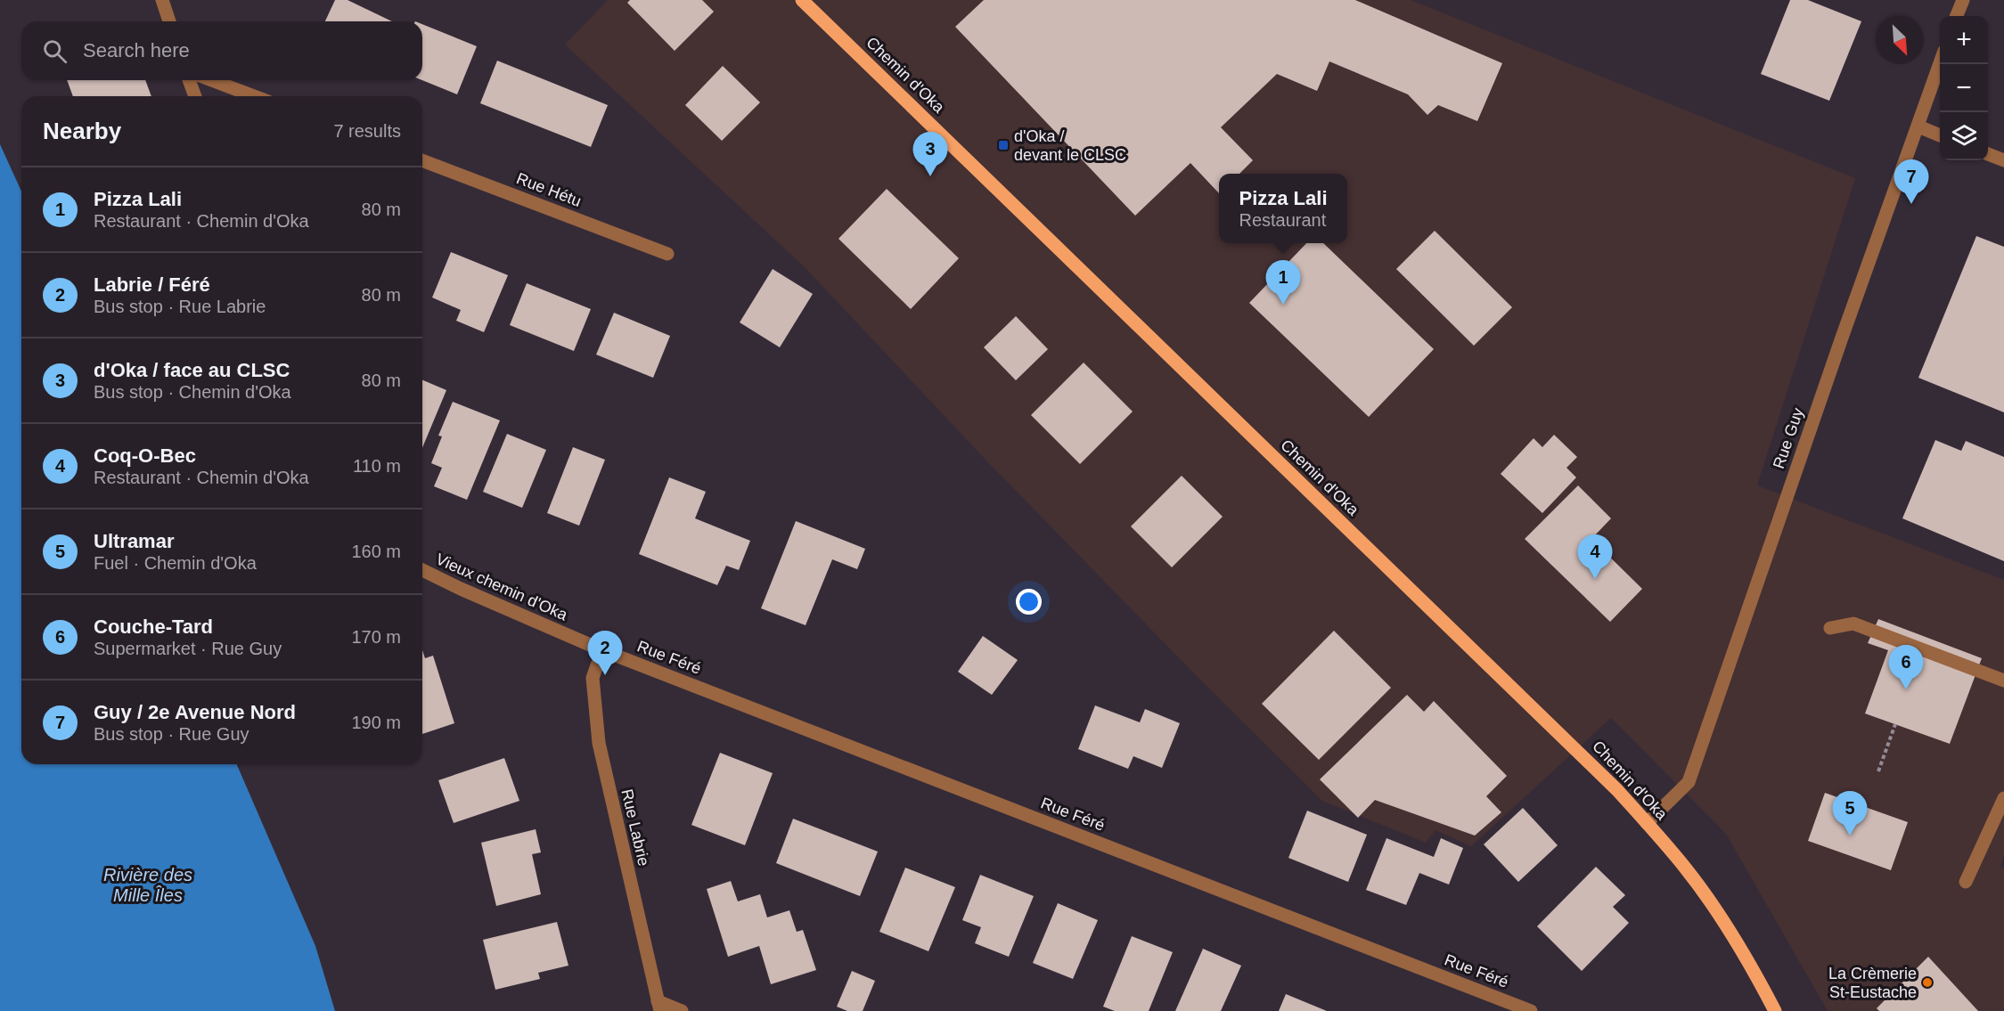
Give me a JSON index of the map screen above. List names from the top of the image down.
{
  "streets": {
    "main road": ["Chemin d'Oka"],
    "street": [
      "Rue Hétu",
      "Rue Guy",
      "Vieux chemin d'Oka",
      "Rue Féré",
      "Rue Labrie"
    ]
  },
  "crossings": [
    ["Chemin d'Oka", "Rue Guy"],
    ["Vieux chemin d'Oka", "Rue Féré"],
    ["Vieux chemin d'Oka", "Rue Labrie"],
    ["Rue Féré", "Rue Labrie"]
  ],
  "water": ["Rivière des Mille Îles"],
  "places": {
    "transit": ["d'Oka / devant le CLSC"],
    "other": ["La Crèmerie St-Eustache"]
  },
  "north": "bottom right",
  "page": {
    "map_buttons": ["+", "−"],
    "search": "Search here",
    "heading": ["Nearby", "7 results"],
    "pins": [
      "3",
      "7",
      "1",
      "4",
      "2",
      "6",
      "5"
    ],
    "list": [
      {
        "mark": "1",
        "name": "Pizza Lali",
        "note": "Restaurant · Chemin d'Oka",
        "value": "80 m"
      },
      {
        "mark": "2",
        "name": "Labrie / Féré",
        "note": "Bus stop · Rue Labrie",
        "value": "80 m"
      },
      {
        "mark": "3",
        "name": "d'Oka / face au CLSC",
        "note": "Bus stop · Chemin d'Oka",
        "value": "80 m"
      },
      {
        "mark": "4",
        "name": "Coq-O-Bec",
        "note": "Restaurant · Chemin d'Oka",
        "value": "110 m"
      },
      {
        "mark": "5",
        "name": "Ultramar",
        "note": "Fuel · Chemin d'Oka",
        "value": "160 m"
      },
      {
        "mark": "6",
        "name": "Couche-Tard",
        "note": "Supermarket · Rue Guy",
        "value": "170 m"
      },
      {
        "mark": "7",
        "name": "Guy / 2e Avenue Nord",
        "note": "Bus stop · Rue Guy",
        "value": "190 m"
      }
    ],
    "popup": ["Pizza Lali", "Restaurant"]
  }
}
